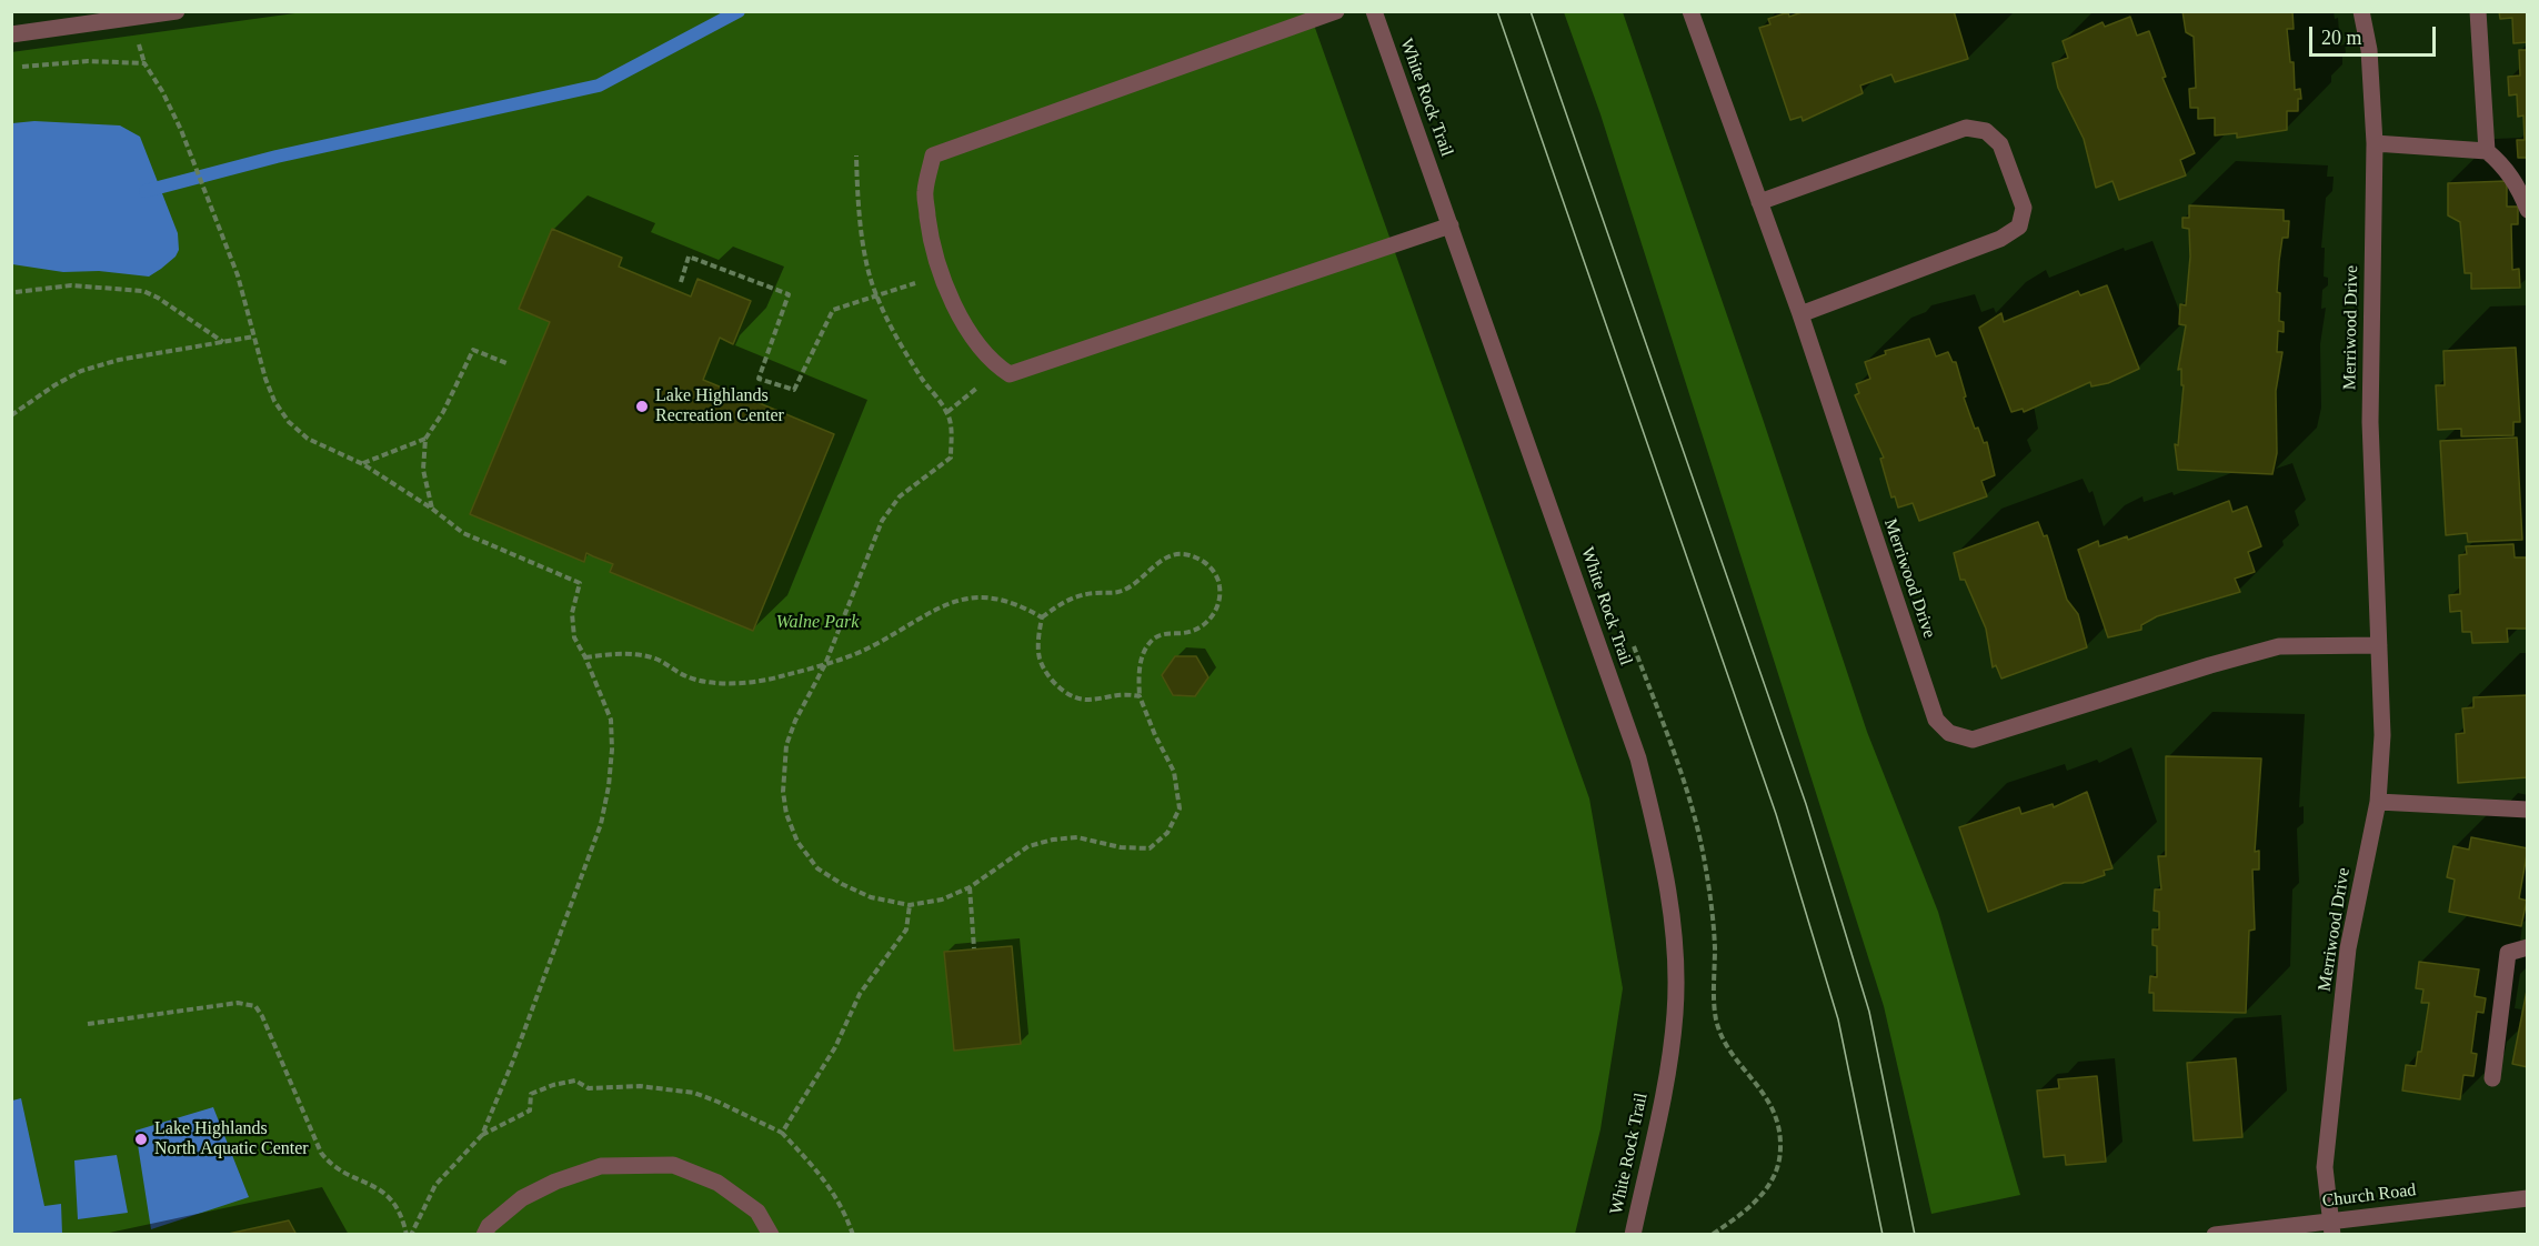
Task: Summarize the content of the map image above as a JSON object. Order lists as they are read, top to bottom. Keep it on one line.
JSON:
{"streets":{"street":["White Rock Trail","Merriwood Drive","Church Road"]},"crossings":[["Merriwood Drive","Church Road"]],"parks":["Walne Park"],"places":["Lake Highlands Recreation Center","Lake Highlands North Aquatic Center"],"scale_bar":"20 m"}
